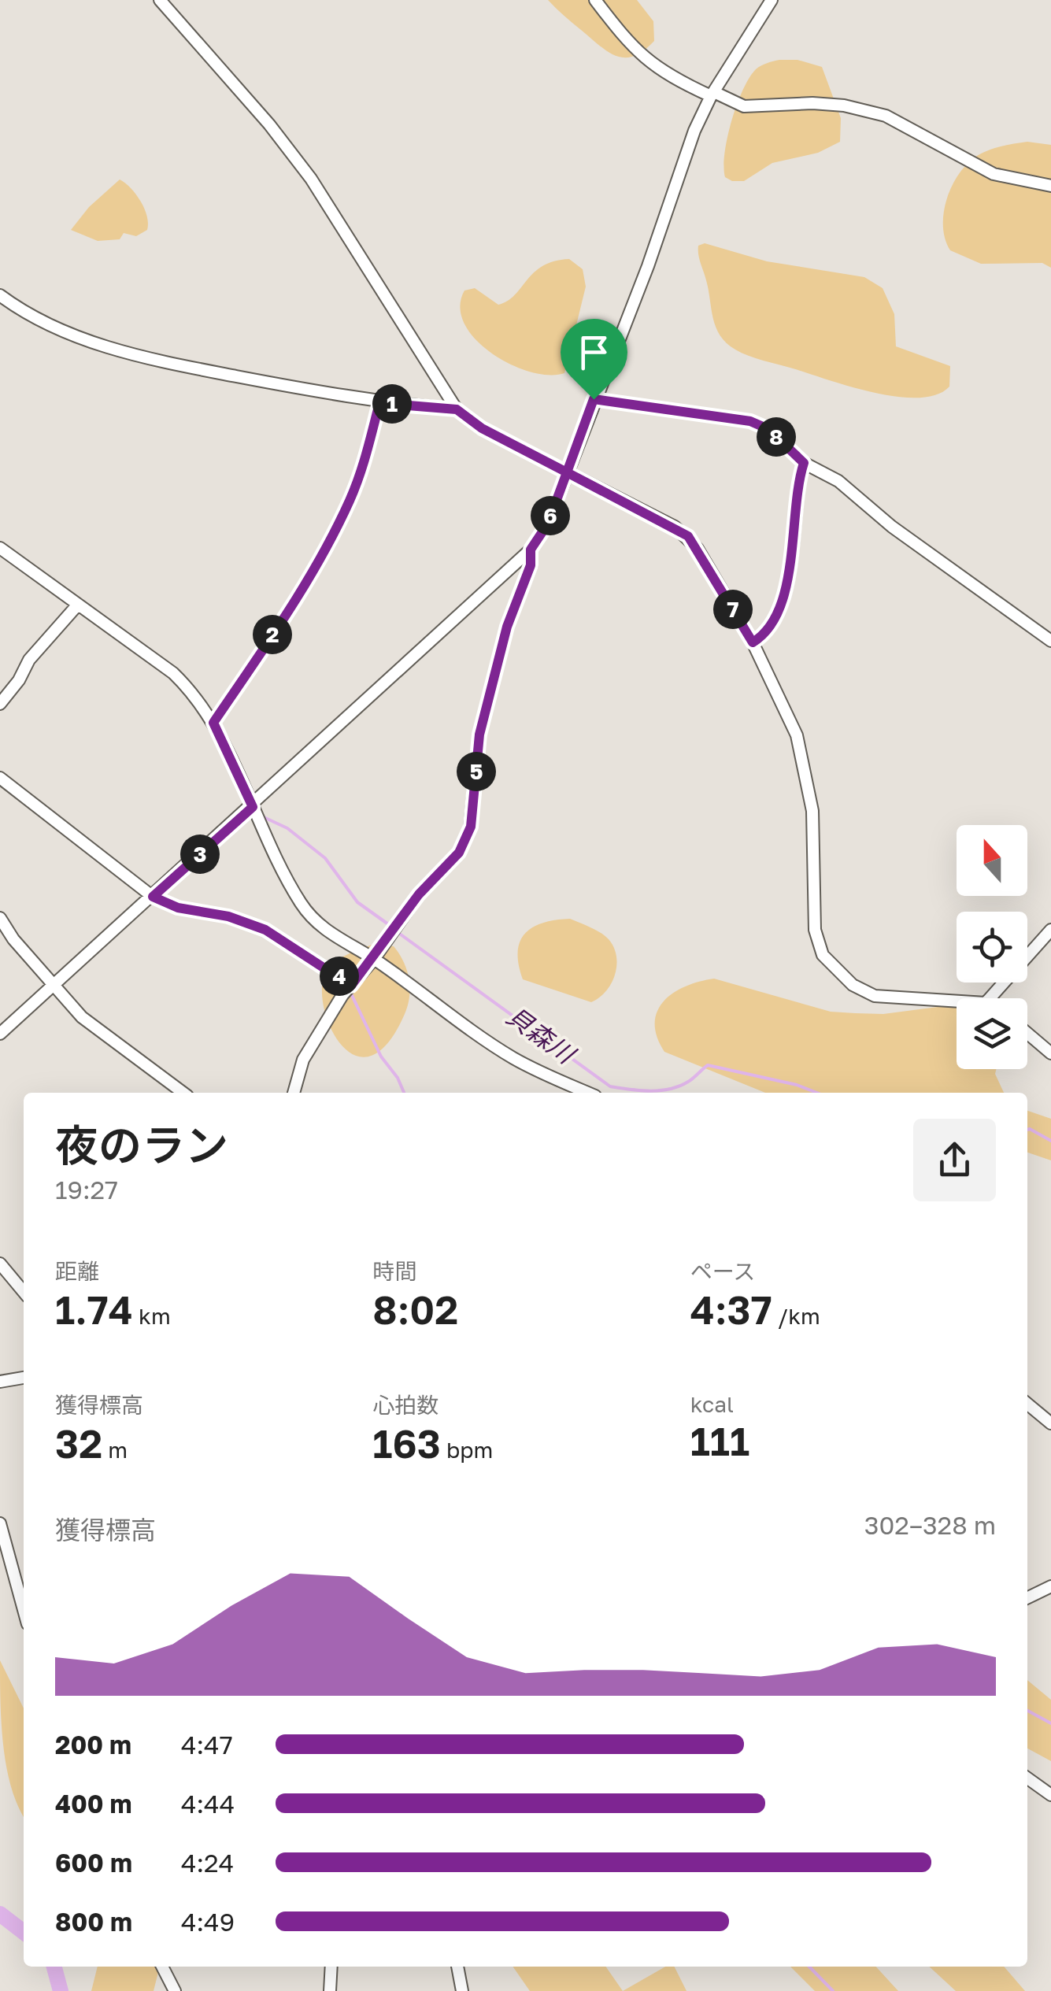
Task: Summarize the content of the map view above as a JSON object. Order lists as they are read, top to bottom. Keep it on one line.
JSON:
{"water":["貝森川"],"north":"top","page":{"pins":["1","8","6","7","2","5","3","4"],"heading":["夜のラン","19:27"],"stats":[["距離","1.74 km"],["時間","8:02"],["ペース","4:37 /km"],["獲得標高","32 m"],["心拍数","163 bpm"],["kcal","111"]],"chart":["獲得標高","302–328 m"],"list":[{"name":"200 m","note":"4:47"},{"name":"400 m","note":"4:44"},{"name":"600 m","note":"4:24"},{"name":"800 m","note":"4:49"}]}}
